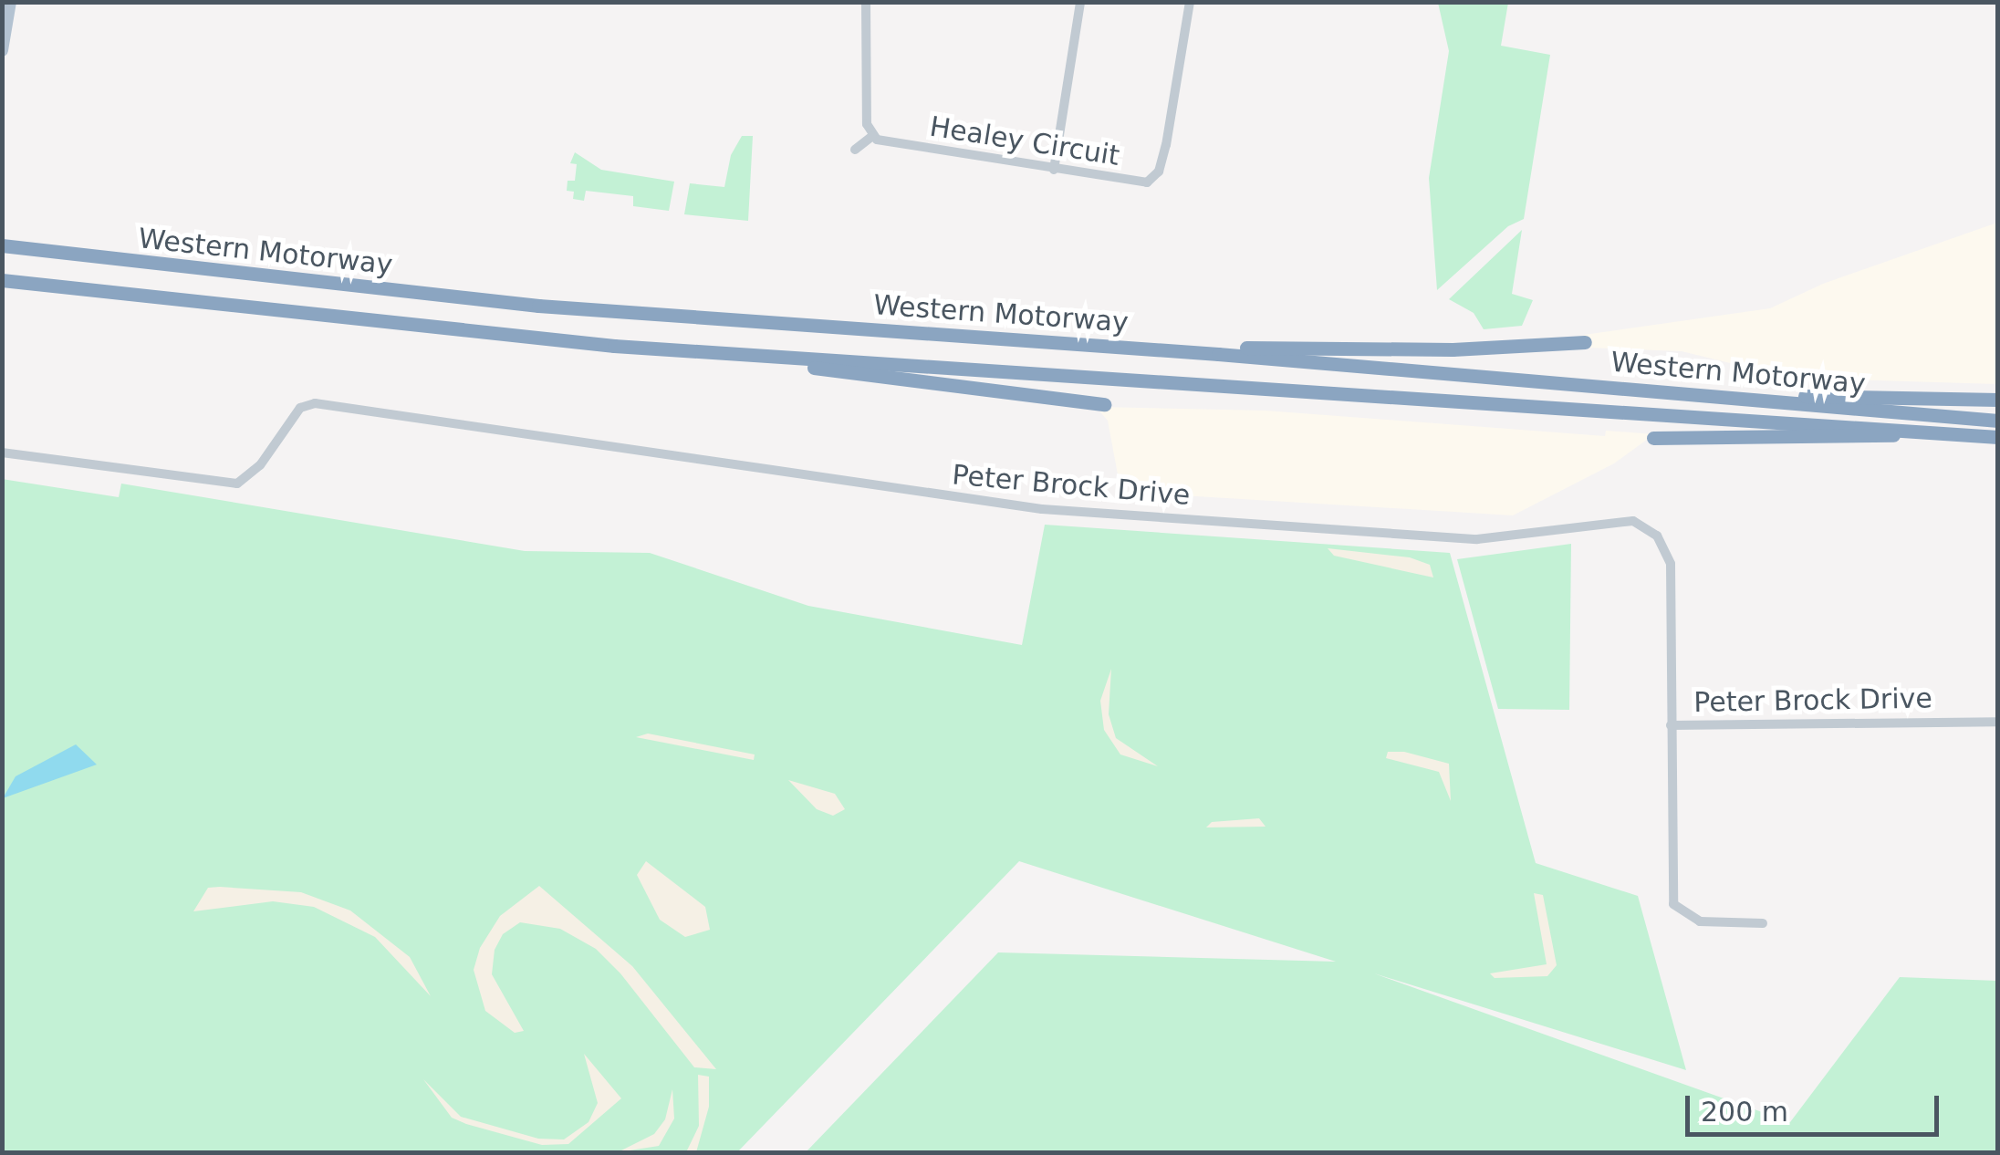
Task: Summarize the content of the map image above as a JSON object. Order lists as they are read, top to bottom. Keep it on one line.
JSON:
{"streets":{"highway":["Western Motorway"],"street":["Healey Circuit","Peter Brock Drive"]},"scale_bar":"200 m"}
